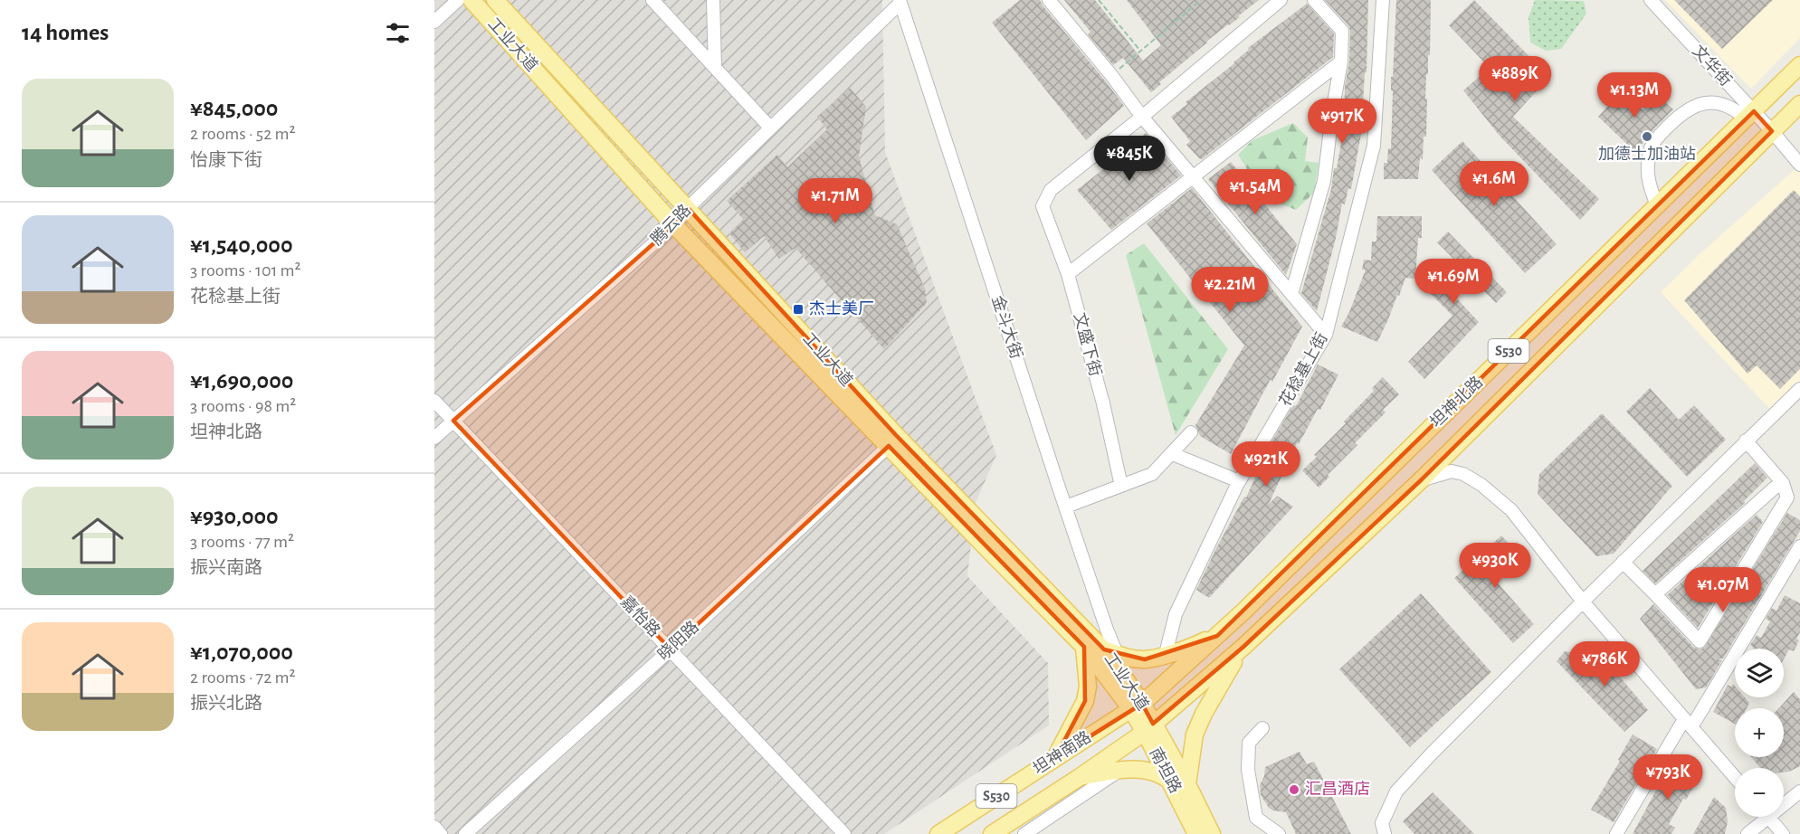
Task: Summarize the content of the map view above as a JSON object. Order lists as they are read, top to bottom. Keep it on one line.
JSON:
{"streets":{"main road":["工业大道","S530","坦神北路","坦神南路","南坦路"],"street":["文华街","腾云路","金斗大街","文盛下街","花稔基上街","嘉怡路","晓阳路"]},"crossings":[["工业大道","腾云路"],["工业大道","金斗大街"],["工业大道","坦神北路"],["工业大道","晓阳路"],["工业大道","坦神南路"],["工业大道","南坦路"],["文华街","坦神北路"],["腾云路","金斗大街"],["腾云路","嘉怡路"],["坦神北路","坦神南路"],["坦神北路","南坦路"],["嘉怡路","晓阳路"],["坦神南路","南坦路"]],"places":{"other":["加德士加油站","汇昌酒店"],"transit":["杰士美厂"]},"page":{"heading":"14 homes","price":["¥889K","¥1.13M","¥917K","¥845K","¥1.6M","¥1.54M","¥1.71M","¥1.69M","¥2.21M","¥921K","¥930K","¥1.07M","¥786K","¥793K"],"list":[{"name":"¥845,000","note":"2 rooms · 52 m² · 怡康下街"},{"name":"¥1,540,000","note":"3 rooms · 101 m² · 花稔基上街"},{"name":"¥1,690,000","note":"3 rooms · 98 m² · 坦神北路"},{"name":"¥930,000","note":"3 rooms · 77 m² · 振兴南路"},{"name":"¥1,070,000","note":"2 rooms · 72 m² · 振兴北路"}],"map_buttons":["+","−"]}}
